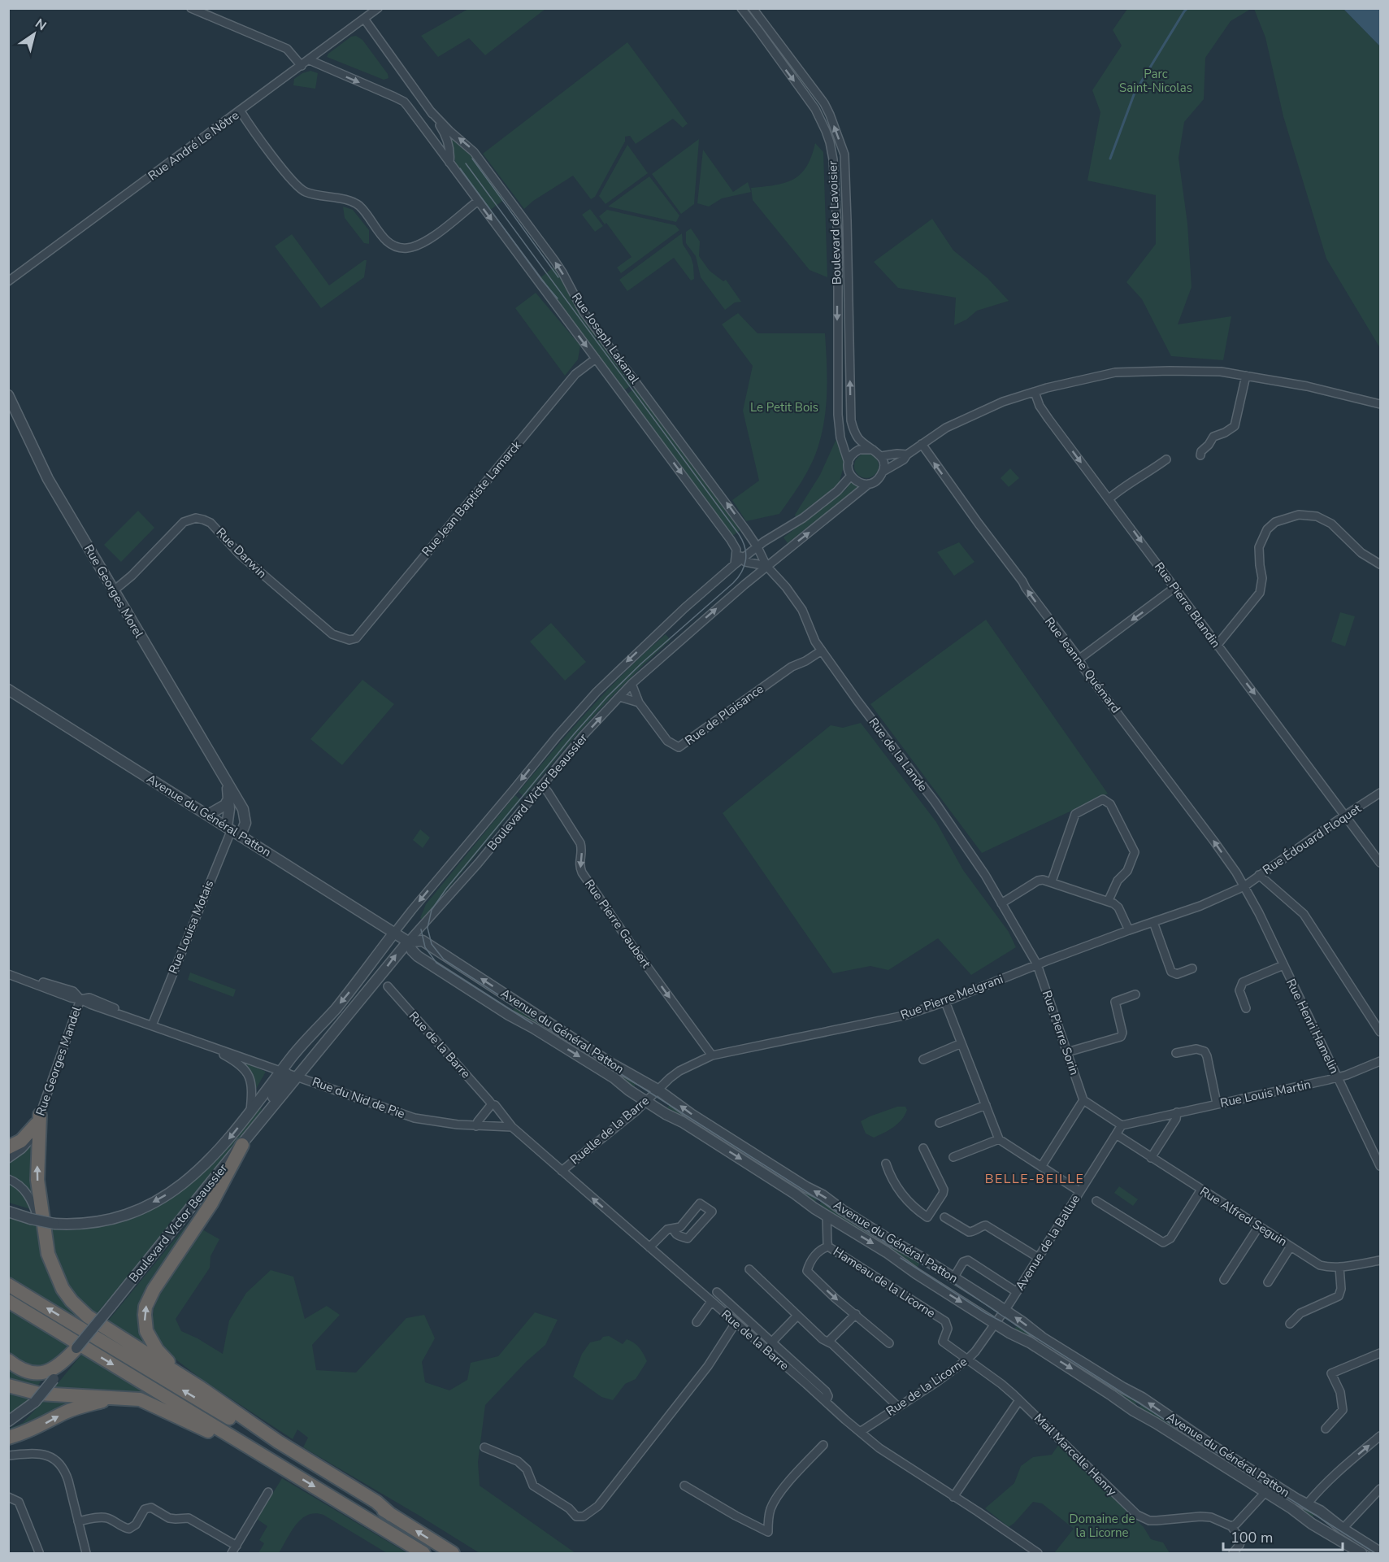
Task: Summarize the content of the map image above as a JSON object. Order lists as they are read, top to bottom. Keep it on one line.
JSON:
{"streets":{"street":["Rue André Le Nôtre","Boulevard de Lavoisier","Rue Joseph Lakanal","Rue Jean Baptiste Lamarck","Rue Darwin","Rue Georges Morel","Rue Pierre Blandin","Rue Jeanne Quémard","Rue de Plaisance","Rue de la Lande","Boulevard Victor Beaussier","Avenue du Général Patton","Rue Édouard Floquet","Rue Pierre Gaubert","Rue Louisa Motais","Rue Pierre Melgrani","Rue Henri Hamelin","Rue Pierre Sorin","Rue de la Barre","Rue Georges Mandel","Rue Louis Martin","Rue du Nid de Pie","Ruelle de la Barre","Rue Alfred Seguin","Avenue de la Ballue","Hameau de la Licorne","Rue de la Licorne","Mail Marcelle Henry"]},"crossings":[["Rue André Le Nôtre","Rue Joseph Lakanal"],["Boulevard de Lavoisier","Boulevard Victor Beaussier"],["Rue Joseph Lakanal","Rue Jean Baptiste Lamarck"],["Rue Joseph Lakanal","Rue de la Lande"],["Rue Joseph Lakanal","Boulevard Victor Beaussier"],["Rue Jean Baptiste Lamarck","Rue Darwin"],["Rue Darwin","Rue Georges Morel"],["Rue Georges Morel","Avenue du Général Patton"],["Rue Georges Morel","Rue Louisa Motais"],["Rue Pierre Blandin","Rue Édouard Floquet"],["Rue Jeanne Quémard","Rue Édouard Floquet"],["Rue Jeanne Quémard","Rue Pierre Melgrani"],["Rue Jeanne Quémard","Rue Henri Hamelin"],["Rue de Plaisance","Rue de la Lande"],["Rue de Plaisance","Boulevard Victor Beaussier"],["Rue de la Lande","Boulevard Victor Beaussier"],["Rue de la Lande","Rue Pierre Melgrani"],["Rue de la Lande","Rue Pierre Sorin"],["Boulevard Victor Beaussier","Avenue du Général Patton"],["Boulevard Victor Beaussier","Rue Pierre Gaubert"],["Boulevard Victor Beaussier","Rue du Nid de Pie"],["Avenue du Général Patton","Rue Louisa Motais"],["Avenue du Général Patton","Rue Pierre Melgrani"],["Avenue du Général Patton","Ruelle de la Barre"],["Avenue du Général Patton","Avenue de la Ballue"],["Avenue du Général Patton","Hameau de la Licorne"],["Avenue du Général Patton","Rue de la Licorne"],["Rue Édouard Floquet","Rue Pierre Melgrani"],["Rue Édouard Floquet","Rue Henri Hamelin"],["Rue Pierre Gaubert","Rue Pierre Melgrani"],["Rue Louisa Motais","Rue du Nid de Pie"],["Rue Pierre Melgrani","Rue Henri Hamelin"],["Rue Pierre Melgrani","Rue Pierre Sorin"],["Rue Pierre Melgrani","Ruelle de la Barre"],["Rue Henri Hamelin","Rue Louis Martin"],["Rue de la Barre","Rue du Nid de Pie"],["Rue de la Barre","Ruelle de la Barre"],["Rue de la Barre","Rue de la Licorne"],["Rue Georges Mandel","Rue du Nid de Pie"],["Rue Louis Martin","Avenue de la Ballue"],["Rue Alfred Seguin","Avenue de la Ballue"],["Avenue de la Ballue","Rue de la Licorne"],["Hameau de la Licorne","Rue de la Licorne"],["Hameau de la Licorne","Mail Marcelle Henry"],["Rue de la Licorne","Mail Marcelle Henry"]],"one_way":["Rue Pierre Blandin","Rue Jeanne Quémard","Rue Pierre Gaubert"],"districts":["BELLE-BEILLE"],"parks":["Parc Saint-Nicolas","Le Petit Bois","Domaine de la Licorne"],"scale_bar":"100 m","north":"top right"}
